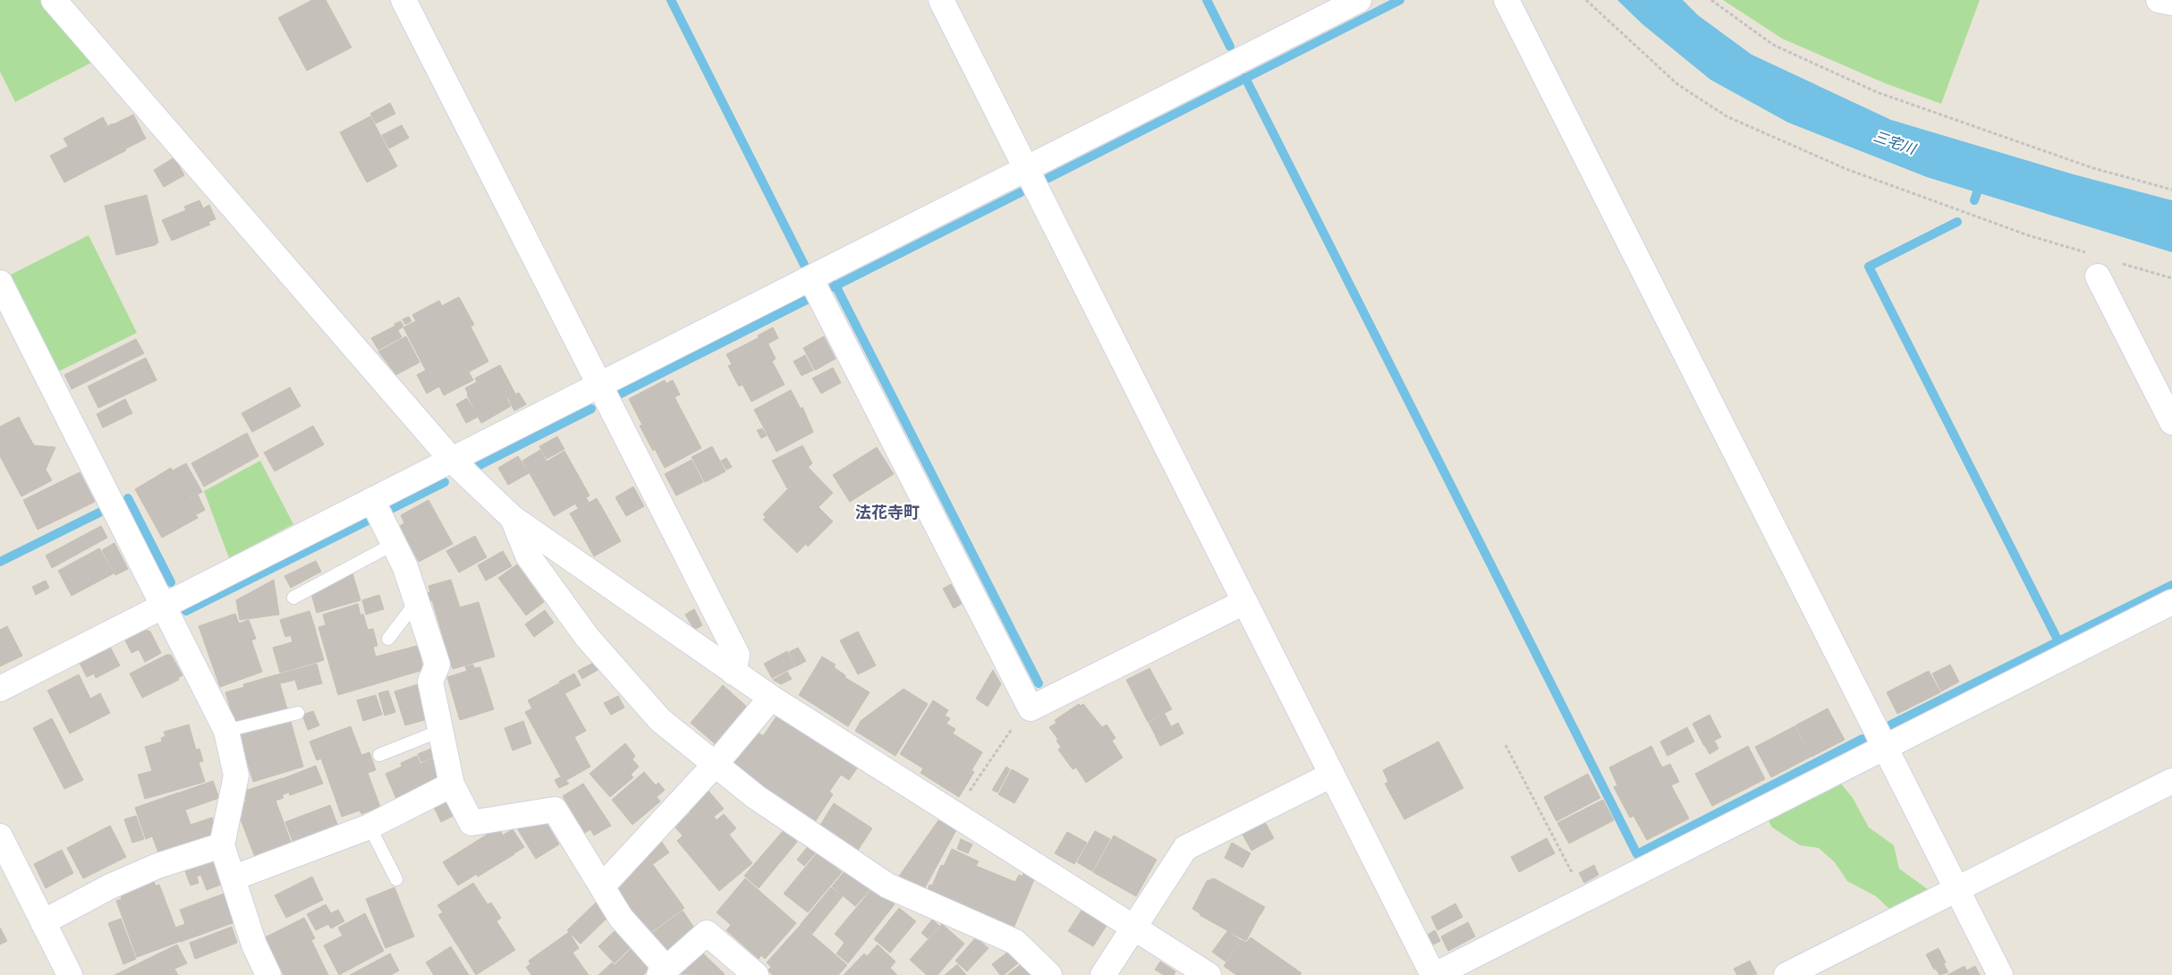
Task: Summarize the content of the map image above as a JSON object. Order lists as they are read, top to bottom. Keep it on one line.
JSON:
{"districts":["法花寺町"],"water":["三宅川"]}
